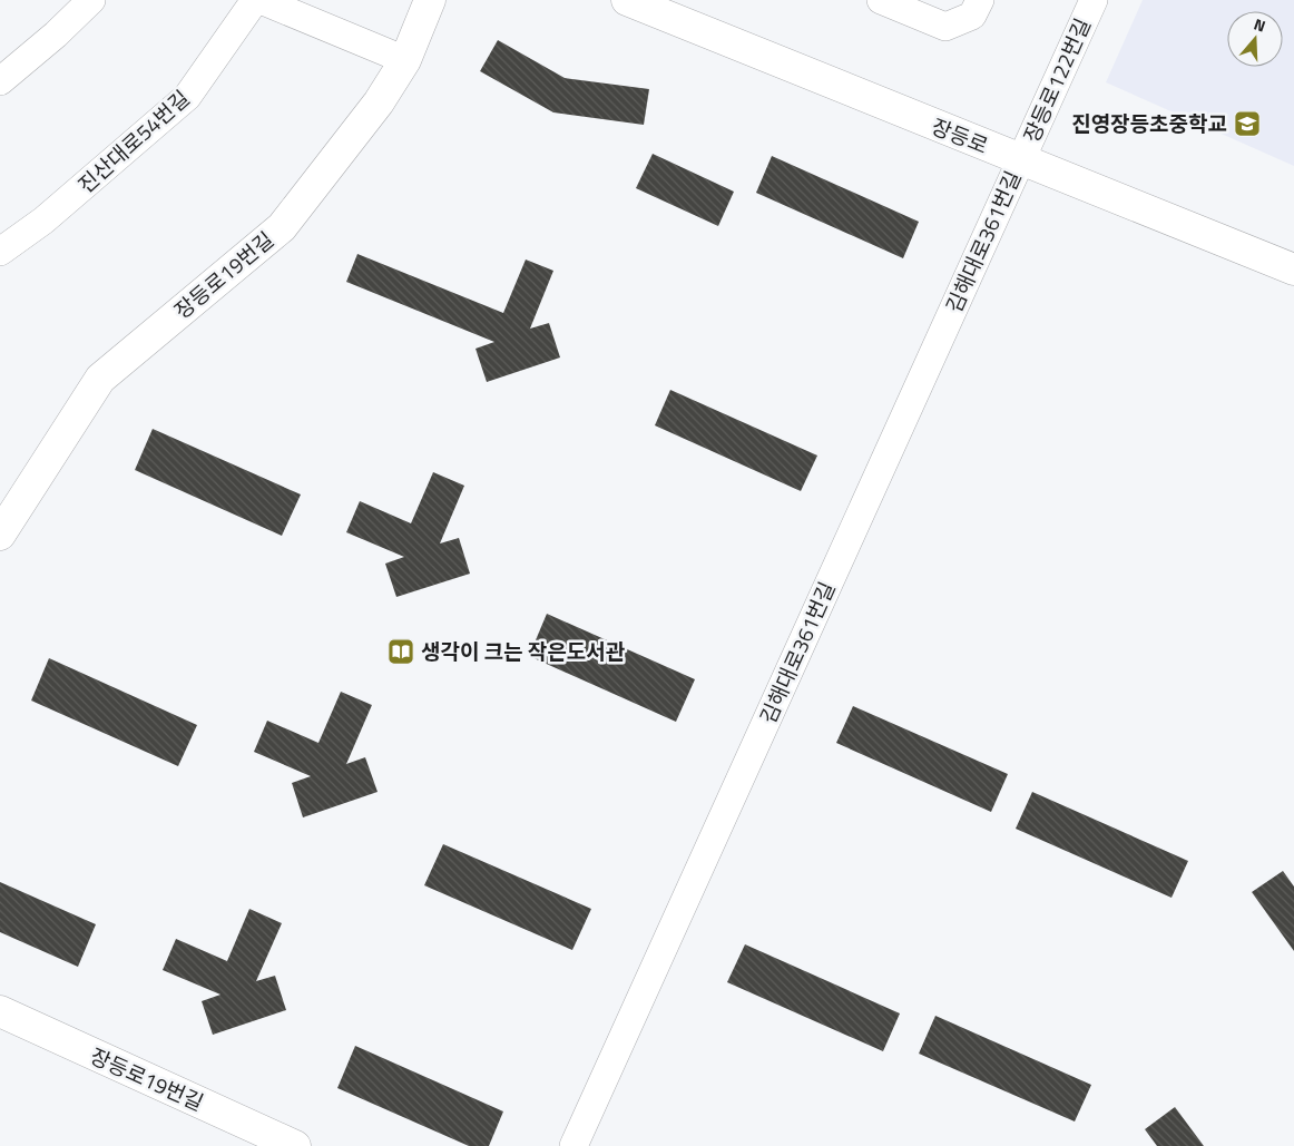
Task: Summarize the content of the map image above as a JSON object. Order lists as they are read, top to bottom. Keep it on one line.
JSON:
{"streets":{"street":["장등로122번길","장등로","진산대로54번길","김해대로361번길","장등로19번길"]},"crossings":[["장등로122번길","장등로"],["장등로122번길","김해대로361번길"],["장등로","김해대로361번길"]],"places":{"school or university":["진영장등초중학교"],"library":["생각이 크는 작은도서관"]},"north":"top"}
